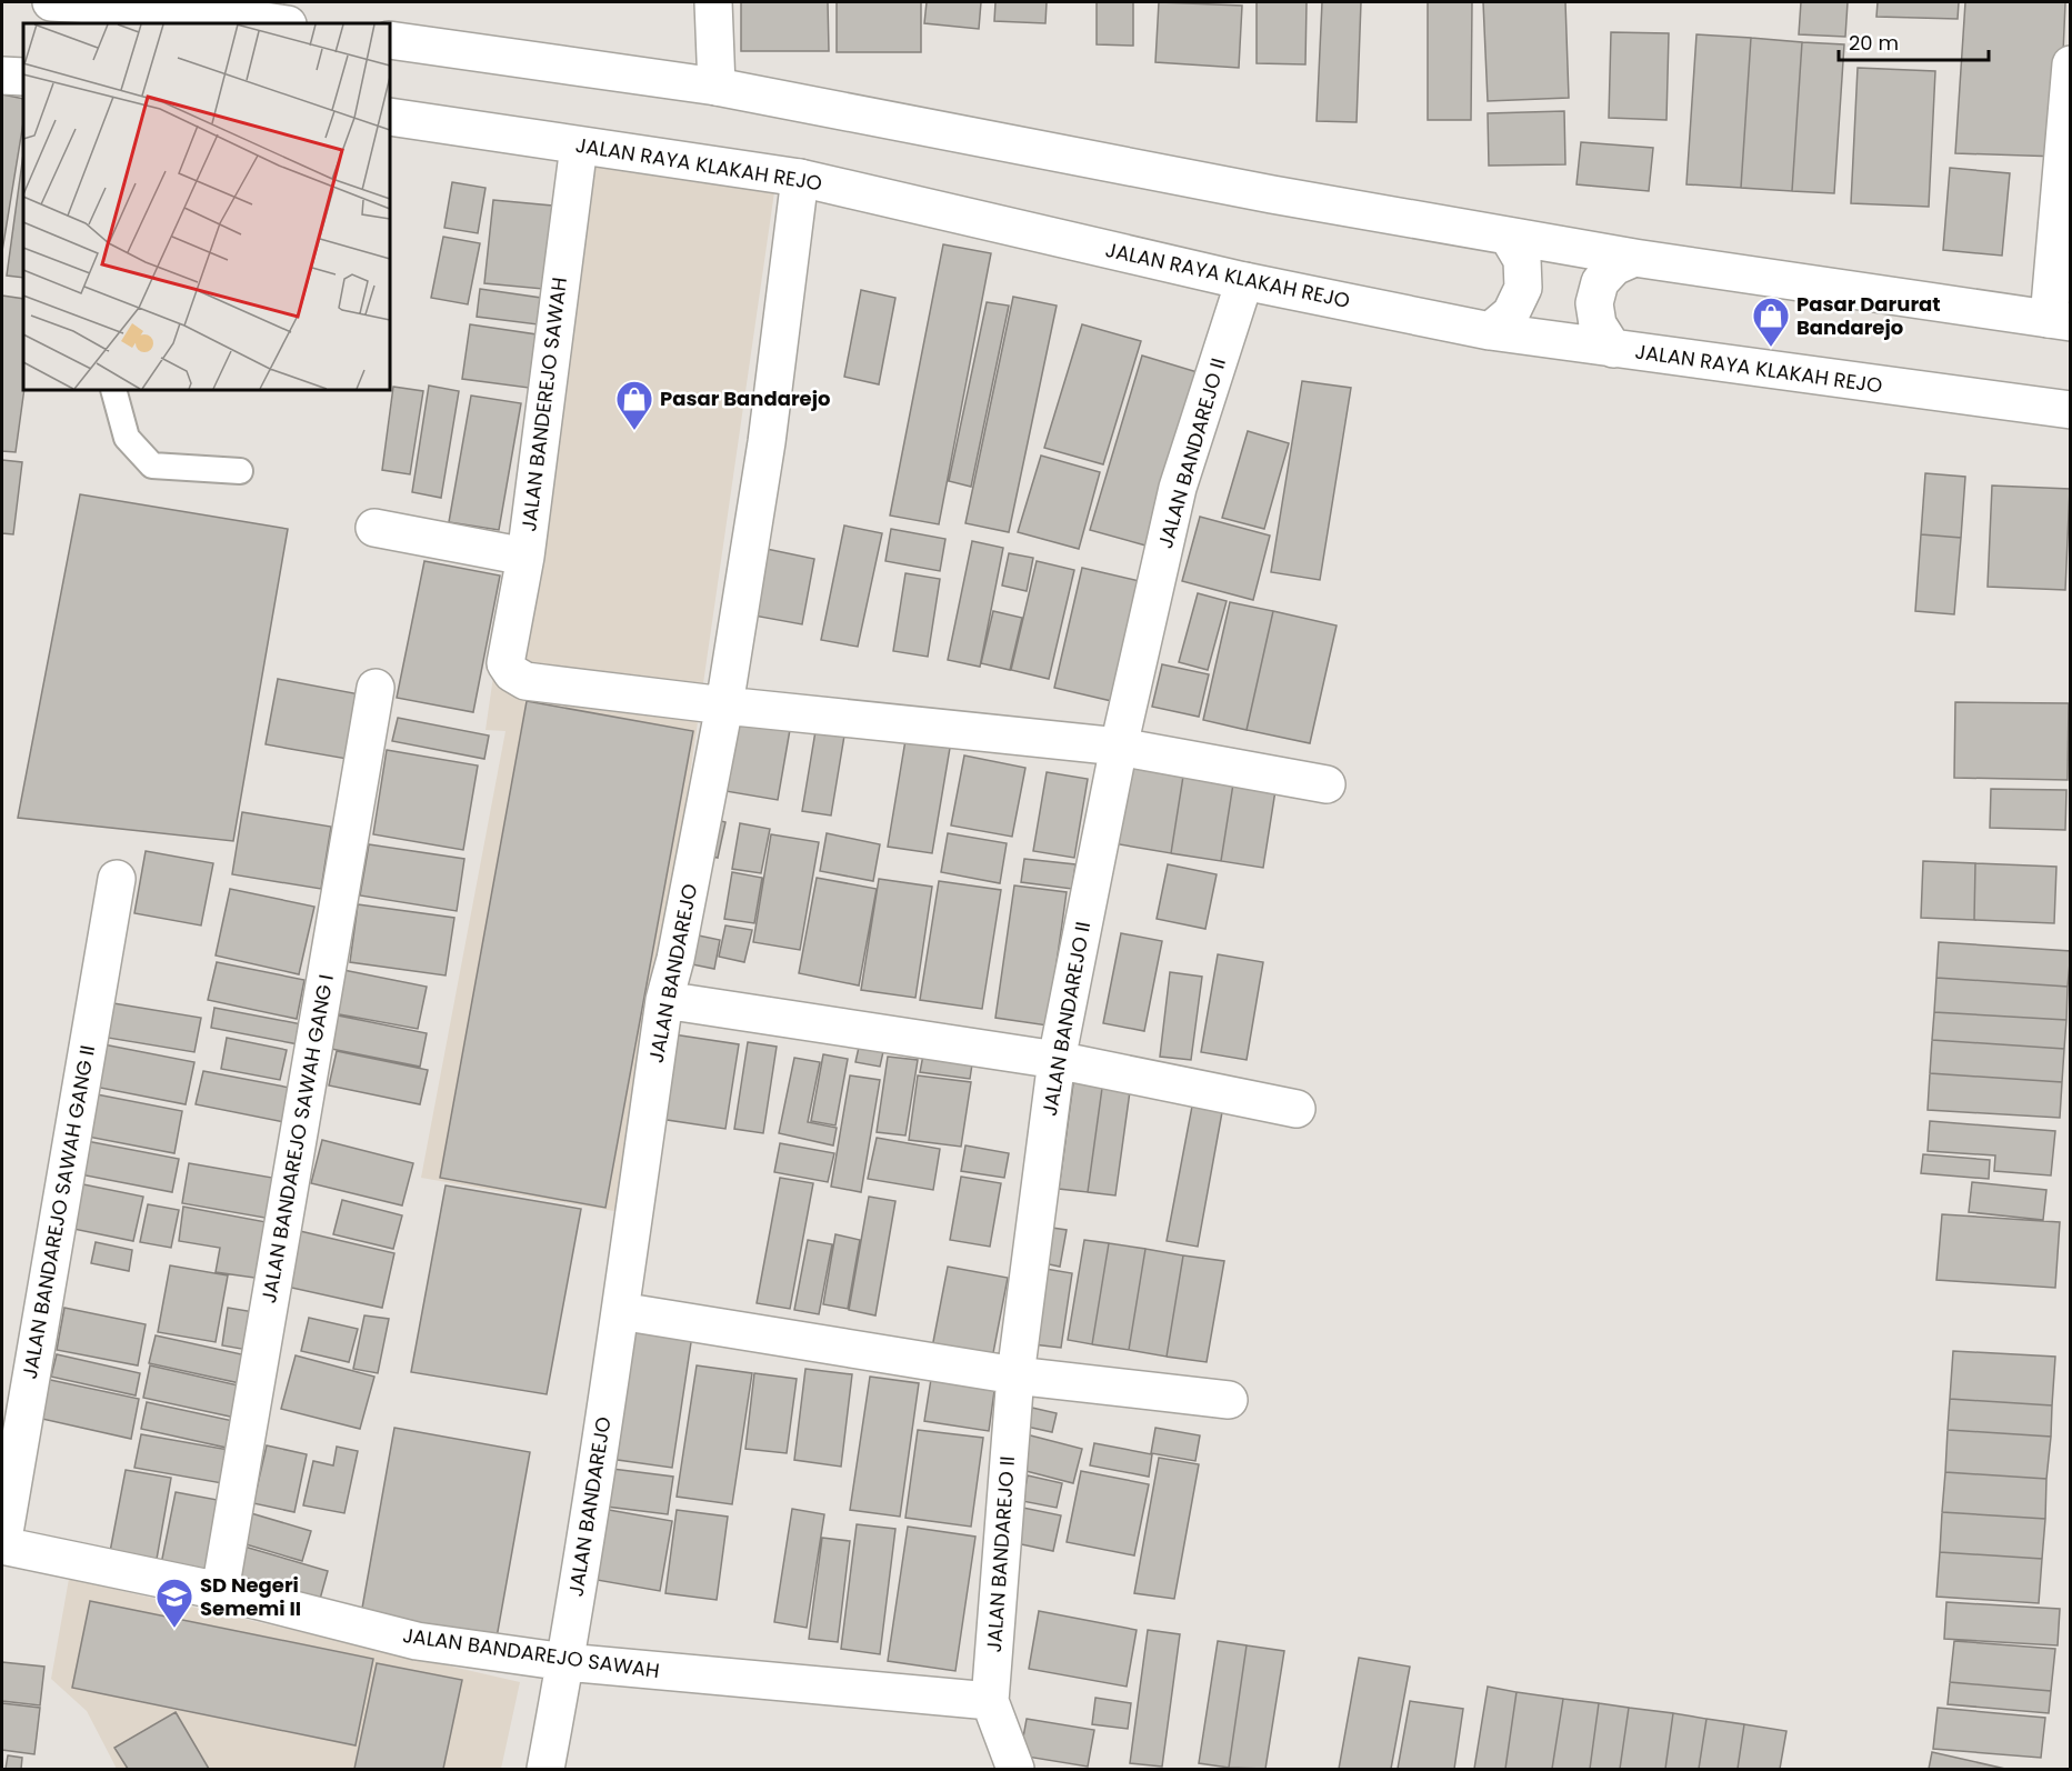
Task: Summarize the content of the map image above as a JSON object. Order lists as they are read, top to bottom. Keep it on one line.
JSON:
{"streets":{"street":["JALAN RAYA KLAKAH REJO","JALAN BANDEREJO SAWAH","JALAN BANDAREJO II","JALAN BANDAREJO","JALAN BANDAREJO SAWAH GANG I","JALAN BANDAREJO SAWAH GANG II","JALAN BANDAREJO SAWAH"]},"crossings":[["JALAN RAYA KLAKAH REJO","JALAN BANDEREJO SAWAH"],["JALAN RAYA KLAKAH REJO","JALAN BANDAREJO II"],["JALAN RAYA KLAKAH REJO","JALAN BANDAREJO"],["JALAN BANDEREJO SAWAH","JALAN BANDAREJO"],["JALAN BANDAREJO II","JALAN BANDAREJO SAWAH"],["JALAN BANDAREJO","JALAN BANDAREJO SAWAH"],["JALAN BANDAREJO SAWAH GANG I","JALAN BANDAREJO SAWAH"],["JALAN BANDAREJO SAWAH GANG II","JALAN BANDAREJO SAWAH"]],"places":{"shop":["Pasar Darurat Bandarejo","Pasar Bandarejo"],"school or university":["SD Negeri Sememi II"]},"scale_bar":"20 m"}
